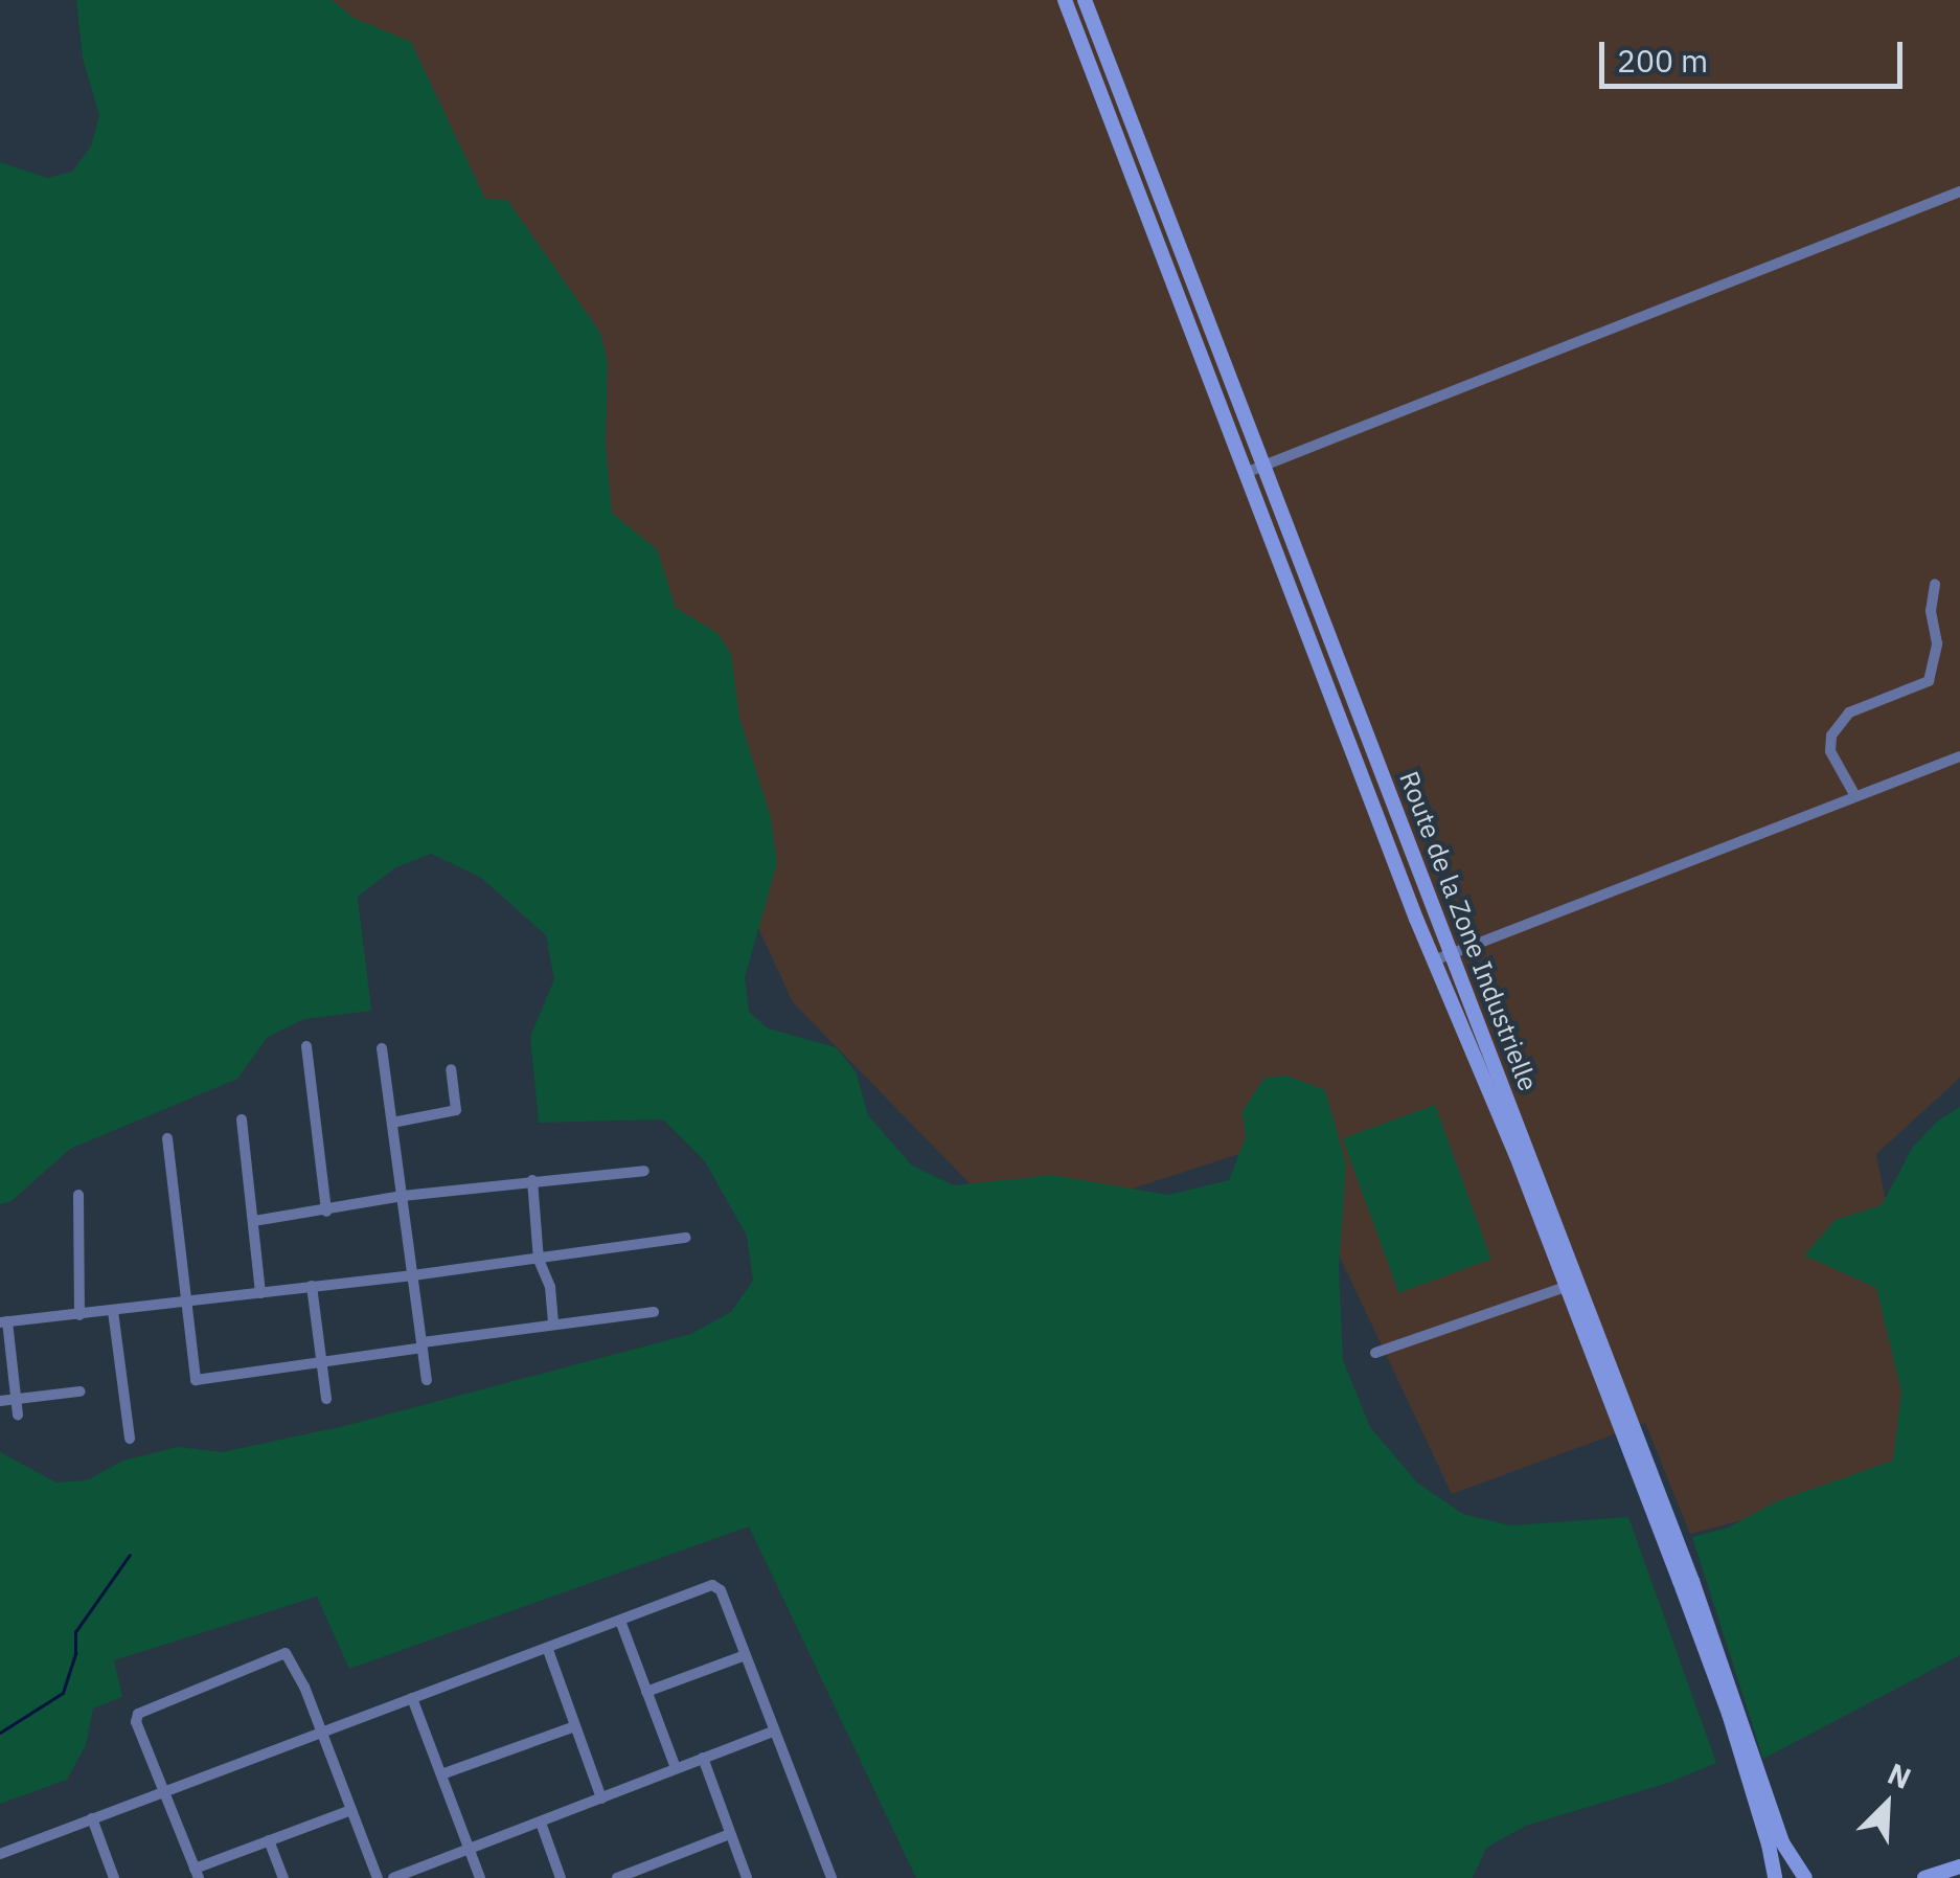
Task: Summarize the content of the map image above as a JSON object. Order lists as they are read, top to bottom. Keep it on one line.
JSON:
{"streets":{"main road":["Route de la Zone Industrielle"]},"scale_bar":"200 m","north":"top right"}
